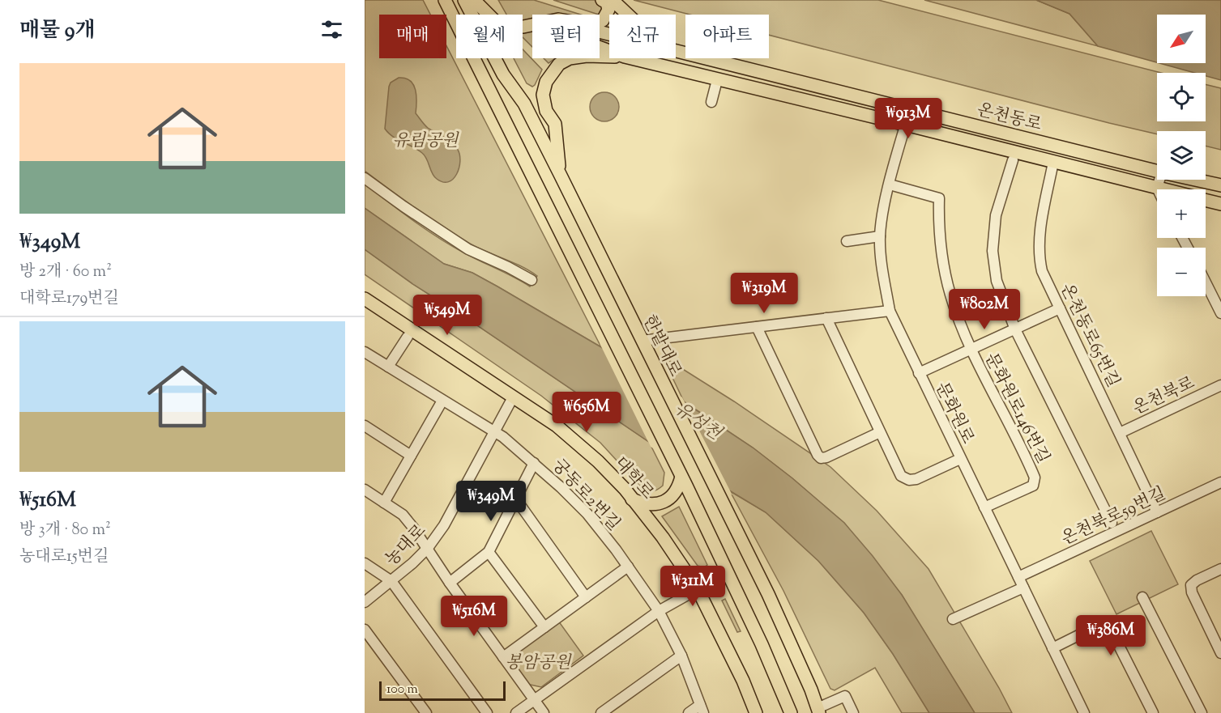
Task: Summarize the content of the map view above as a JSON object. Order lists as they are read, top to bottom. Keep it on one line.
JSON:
{"streets":{"main road":["온천동로","한밭대로","대학로"],"street":["온천동로65번길","온천북로","문화원로146번길","문화원로","궁동로2번길","온천북로59번길","농대로"]},"crossings":[["온천동로","온천동로65번길"],["온천동로","문화원로"],["온천동로65번길","온천북로"],["온천동로65번길","문화원로146번길"],["온천동로65번길","온천북로59번길"],["문화원로146번길","문화원로"],["문화원로","온천북로59번길"],["대학로","농대로"],["궁동로2번길","농대로"]],"water":["유성천"],"parks":["유림공원","봉암공원"],"scale_bar":"100 m","north":"bottom left","page":{"heading":"매물 9개","map_buttons":["+","−"],"chip":["매매","월세","필터","신규","아파트"],"list":[{"name":"₩349M","note":"방 2개 · 60 m² · 대학로179번길"},{"name":"₩516M","note":"방 3개 · 80 m² · 농대로15번길"}],"price":["₩913M","₩319M","₩802M","₩549M","₩656M","₩349M","₩311M","₩516M","₩386M"],"scale":"100 m"}}
